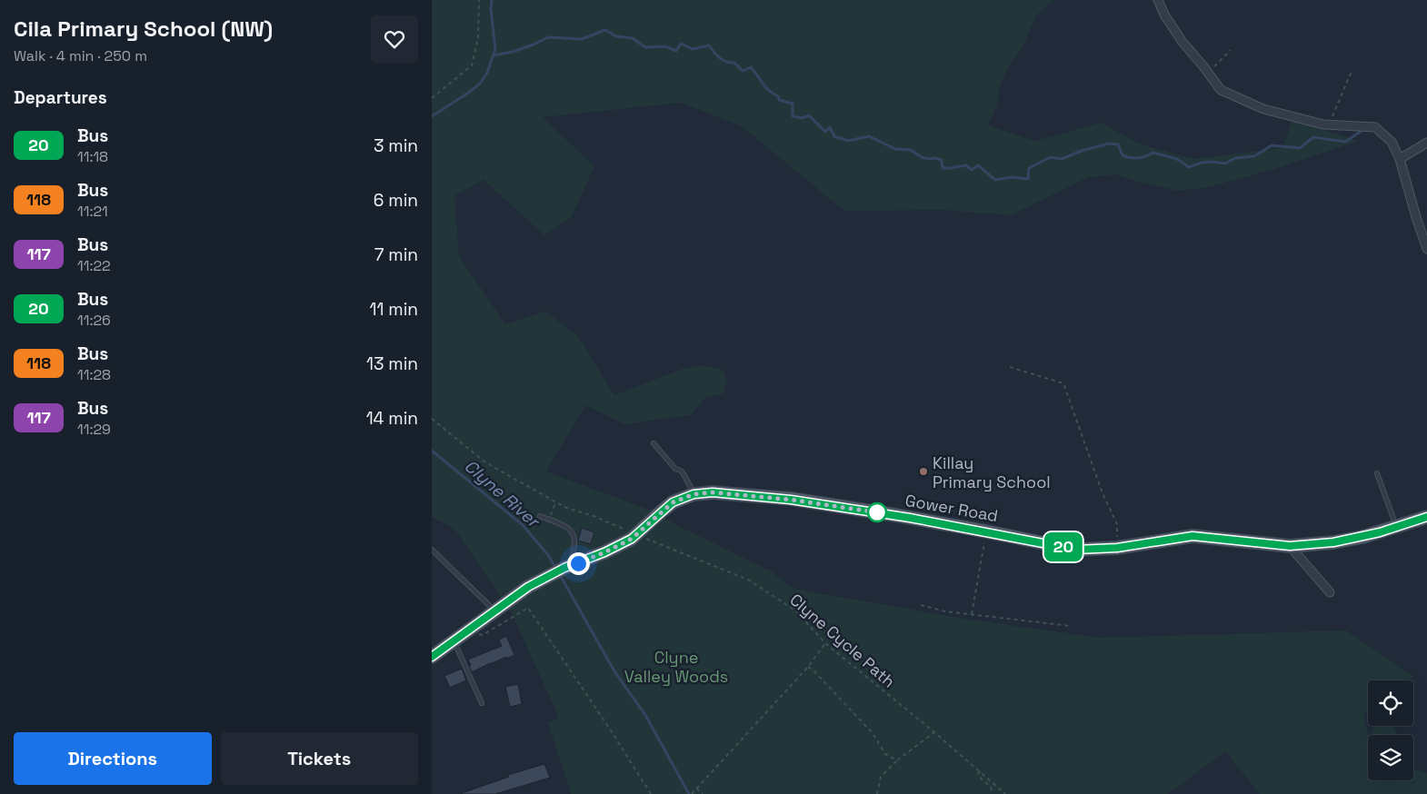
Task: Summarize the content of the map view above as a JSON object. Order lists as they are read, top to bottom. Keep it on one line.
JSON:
{"streets":{"main road":["Gower Road"],"path":["Clyne Cycle Path"]},"water":["Clyne River"],"parks":["Clyne Valley Woods"],"places":["Killay Primary School"],"lines":["bus line 20"],"page":{"heading":[["Cila Primary School (NW)","Walk · 4 min · 250 m"],"Departures"],"on_map":"20","list":[{"mark":"20","name":"Bus","note":"11:18","value":"3 min"},{"mark":"118","name":"Bus","note":"11:21","value":"6 min"},{"mark":"117","name":"Bus","note":"11:22","value":"7 min"},{"mark":"20","name":"Bus","note":"11:26","value":"11 min"},{"mark":"118","name":"Bus","note":"11:28","value":"13 min"},{"mark":"117","name":"Bus","note":"11:29","value":"14 min"}],"buttons":["Directions","Tickets"]}}
